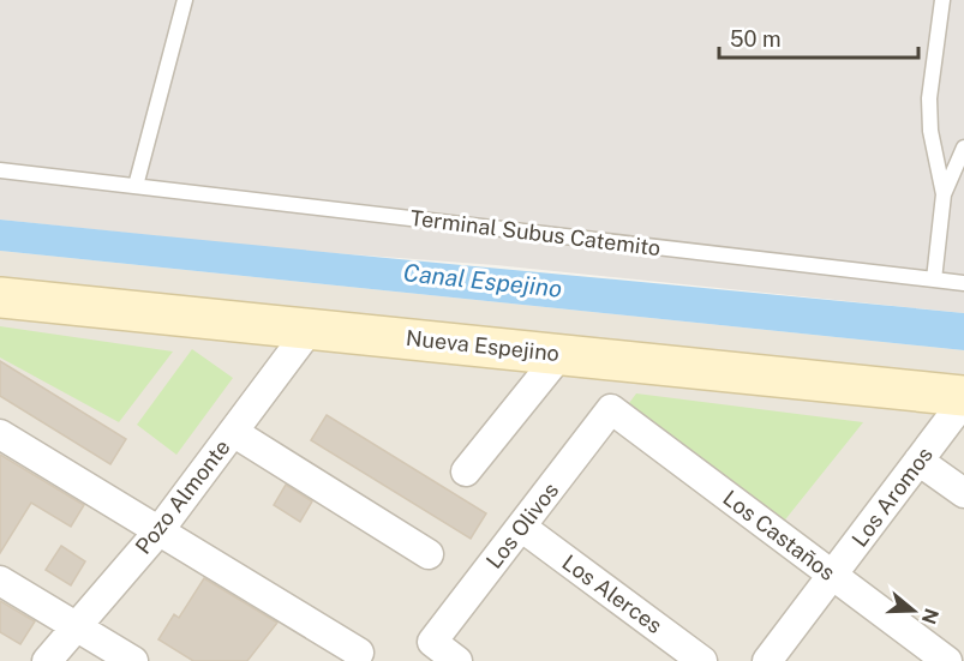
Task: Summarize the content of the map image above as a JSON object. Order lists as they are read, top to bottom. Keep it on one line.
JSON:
{"streets":{"street":["Nueva Espejino","Pozo Almonte","Los Aromos","Los Olivos","Los Castaños","Los Alerces"],"lane":["Terminal Subus Catemito"]},"crossings":[["Nueva Espejino","Pozo Almonte"],["Nueva Espejino","Los Aromos"],["Los Aromos","Los Castaños"],["Los Olivos","Los Castaños"],["Los Olivos","Los Alerces"]],"water":["Canal Espejino"],"scale_bar":"50 m","north":"right"}
